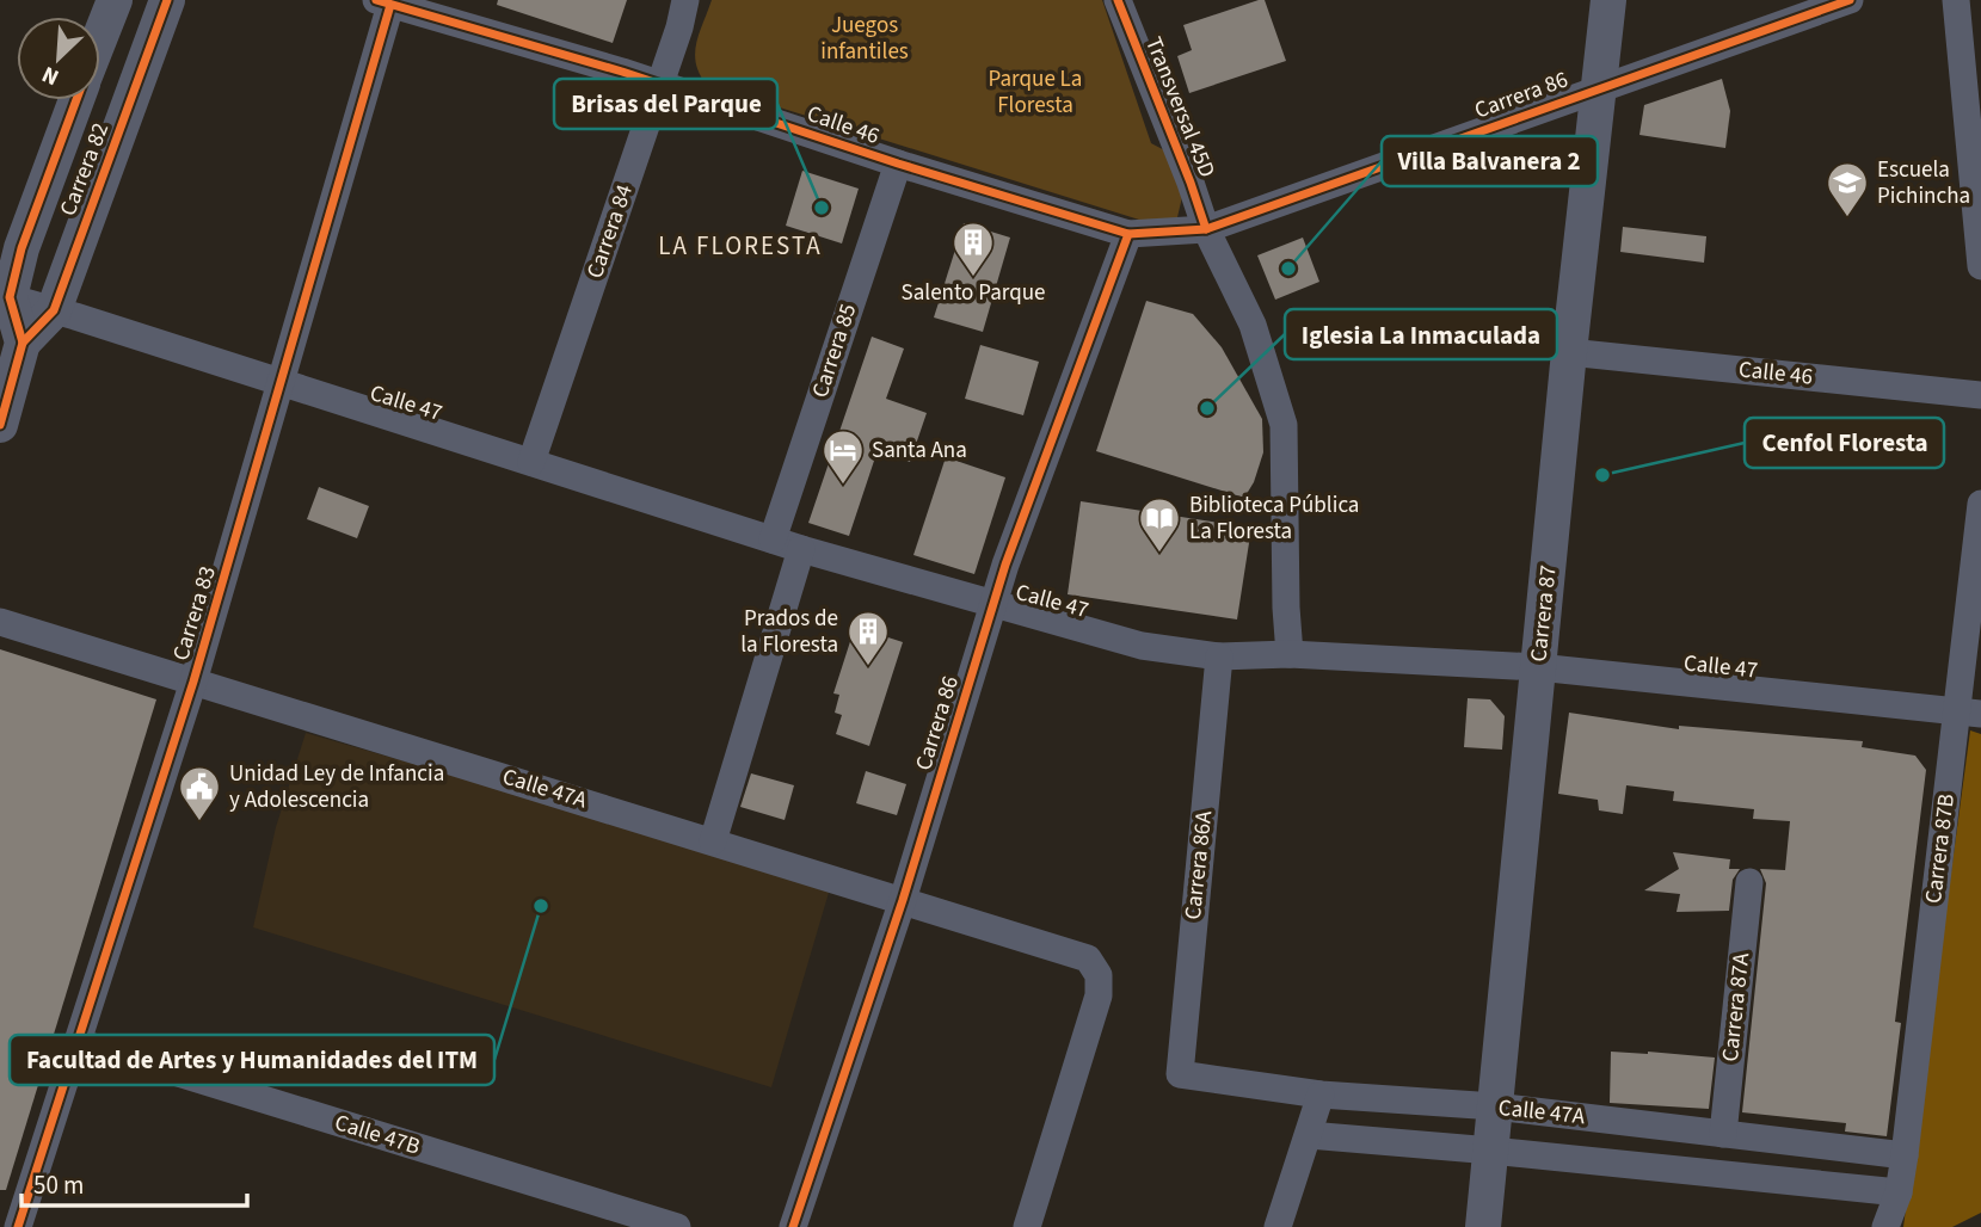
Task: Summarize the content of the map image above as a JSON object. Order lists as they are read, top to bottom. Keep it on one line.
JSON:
{"streets":{"street":["Carrera 86","Transversal 45D","Calle 46","Carrera 82","Carrera 84","Carrera 85","Calle 47","Carrera 83","Carrera 87","Calle 47A","Carrera 87B","Carrera 86A","Carrera 87A","Calle 47B"]},"crossings":[["Carrera 86","Transversal 45D"],["Carrera 86","Calle 46"],["Carrera 86","Calle 47"],["Carrera 86","Carrera 87"],["Carrera 86","Calle 47A"],["Transversal 45D","Calle 46"],["Transversal 45D","Calle 47"],["Calle 46","Carrera 84"],["Calle 46","Carrera 85"],["Calle 46","Carrera 83"],["Calle 46","Carrera 87"],["Carrera 82","Calle 47"],["Carrera 84","Calle 47"],["Carrera 85","Calle 47"],["Calle 47","Carrera 83"],["Calle 47","Carrera 87"],["Calle 47","Carrera 87B"],["Calle 47","Carrera 86A"],["Carrera 83","Calle 47A"],["Carrera 83","Calle 47B"],["Carrera 87","Calle 47A"],["Calle 47A","Carrera 87B"],["Calle 47A","Carrera 86A"],["Calle 47A","Carrera 87A"]],"districts":["LA FLORESTA"],"parks":["Juegos infantiles","Parque La Floresta"],"places":{"other":["Brisas del Parque","Villa Balvanera 2","Iglesia La Inmaculada","Cenfol Floresta","Facultad de Artes y Humanidades del ITM"],"school or university":["Escuela Pichincha"],"building":["Salento Parque","Prados de la Floresta"],"hotel":["Santa Ana"],"library":["Biblioteca Pública La Floresta"],"public building":["Unidad Ley de Infancia y Adolescencia"]},"scale_bar":"50 m","north":"bottom left"}
